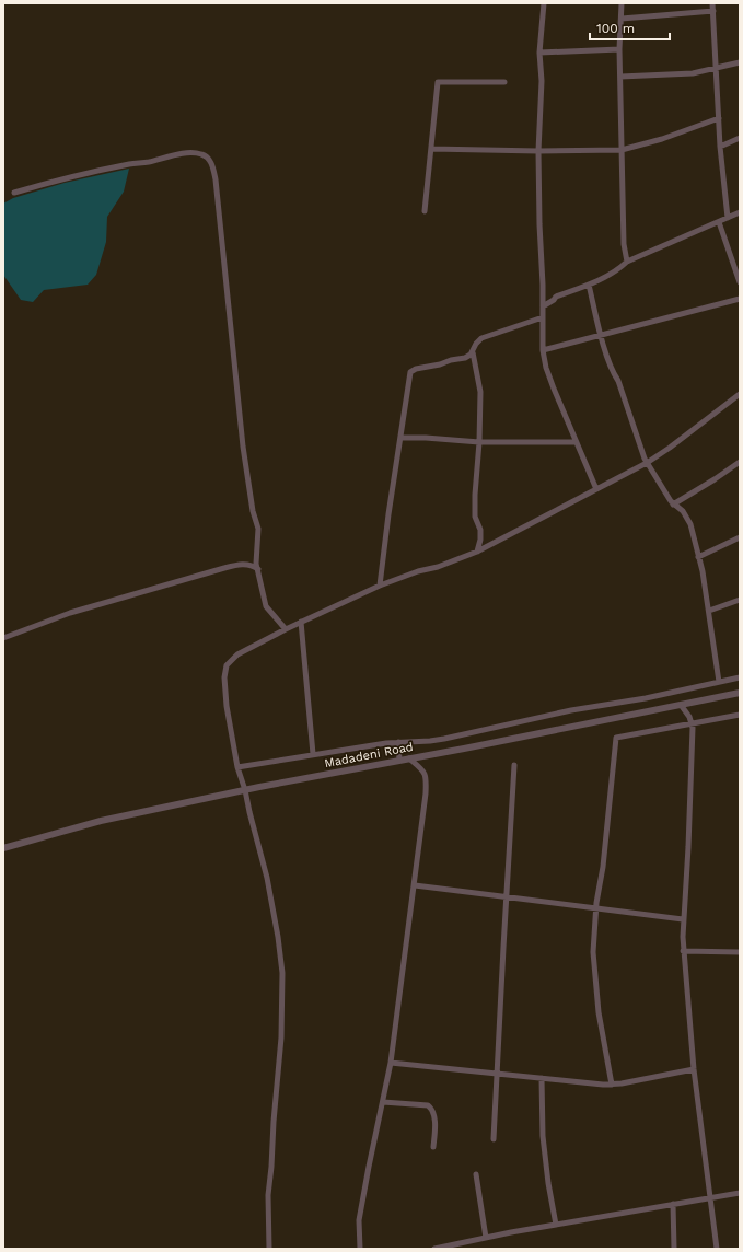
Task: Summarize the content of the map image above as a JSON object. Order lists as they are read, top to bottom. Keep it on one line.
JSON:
{"streets":{"street":["Madadeni Road"]},"scale_bar":"100 m"}
